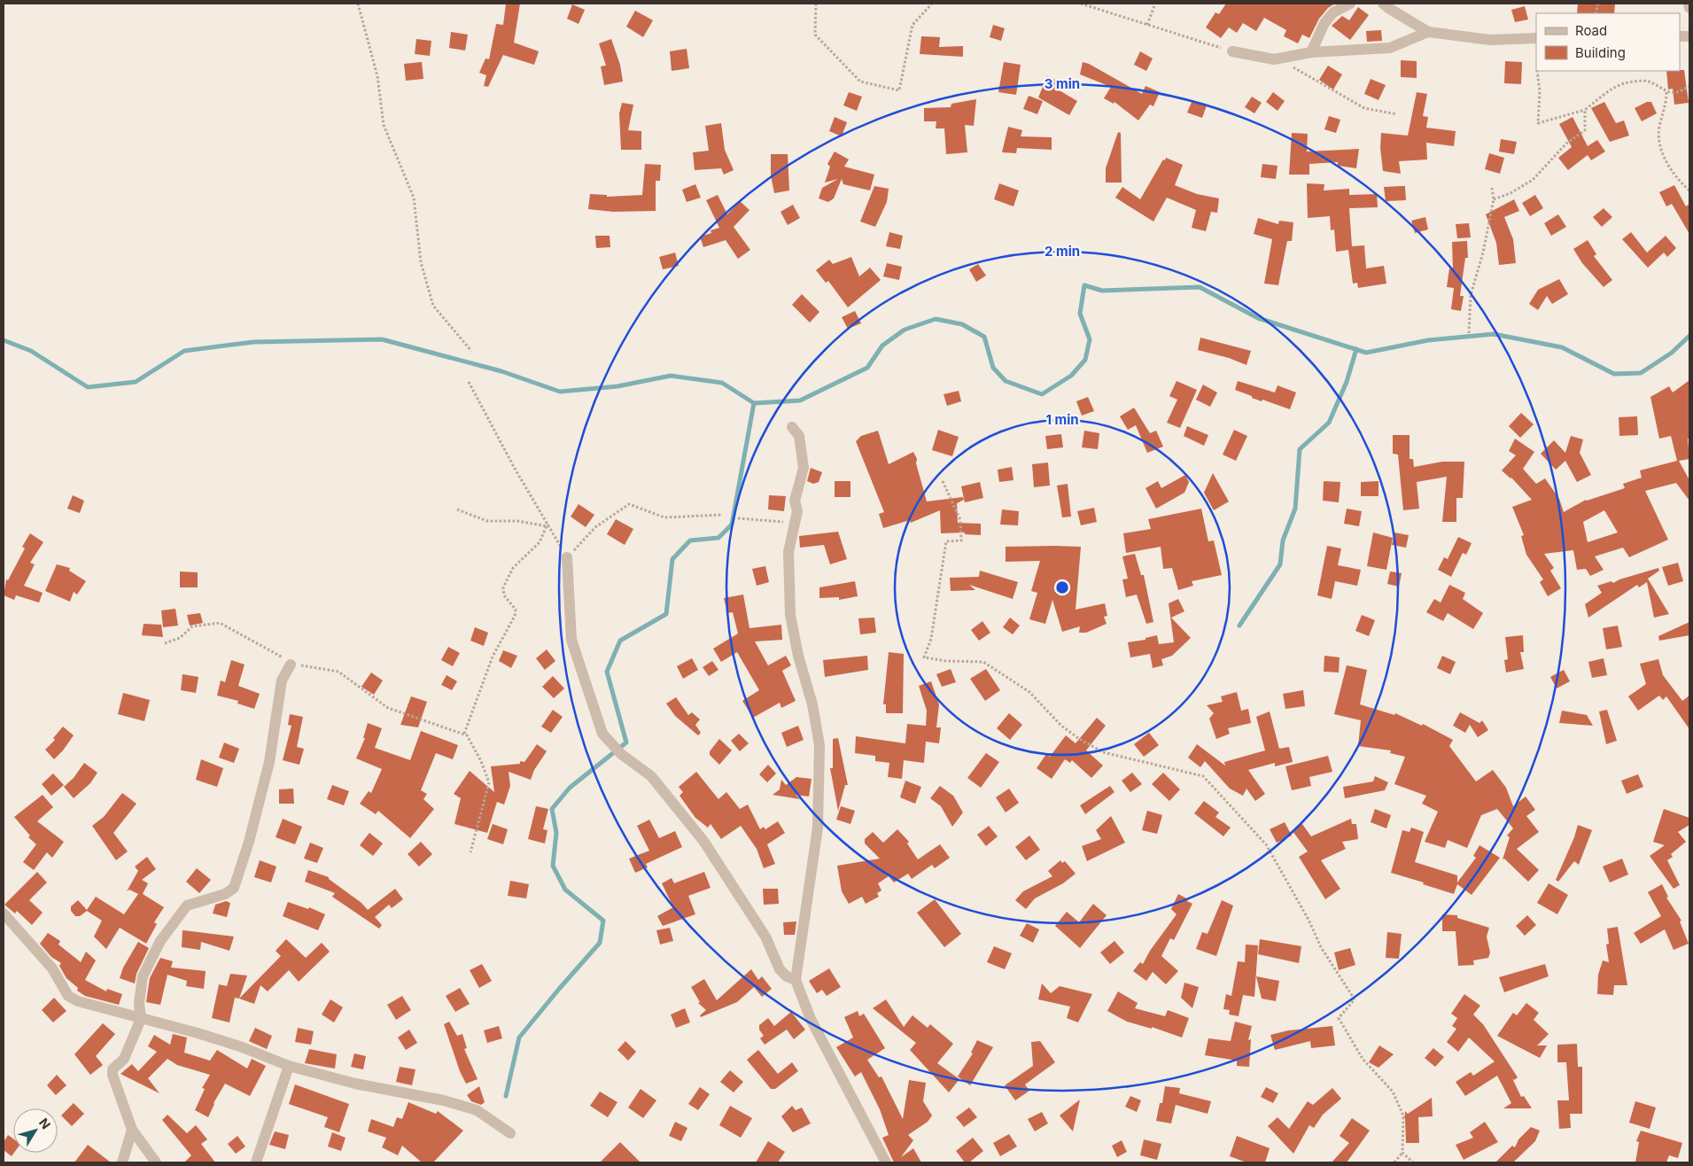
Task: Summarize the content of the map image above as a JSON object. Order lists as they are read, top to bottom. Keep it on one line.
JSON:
{"legend":["Road","Building"],"north":"top right","rings":["3 min","2 min","1 min"]}
